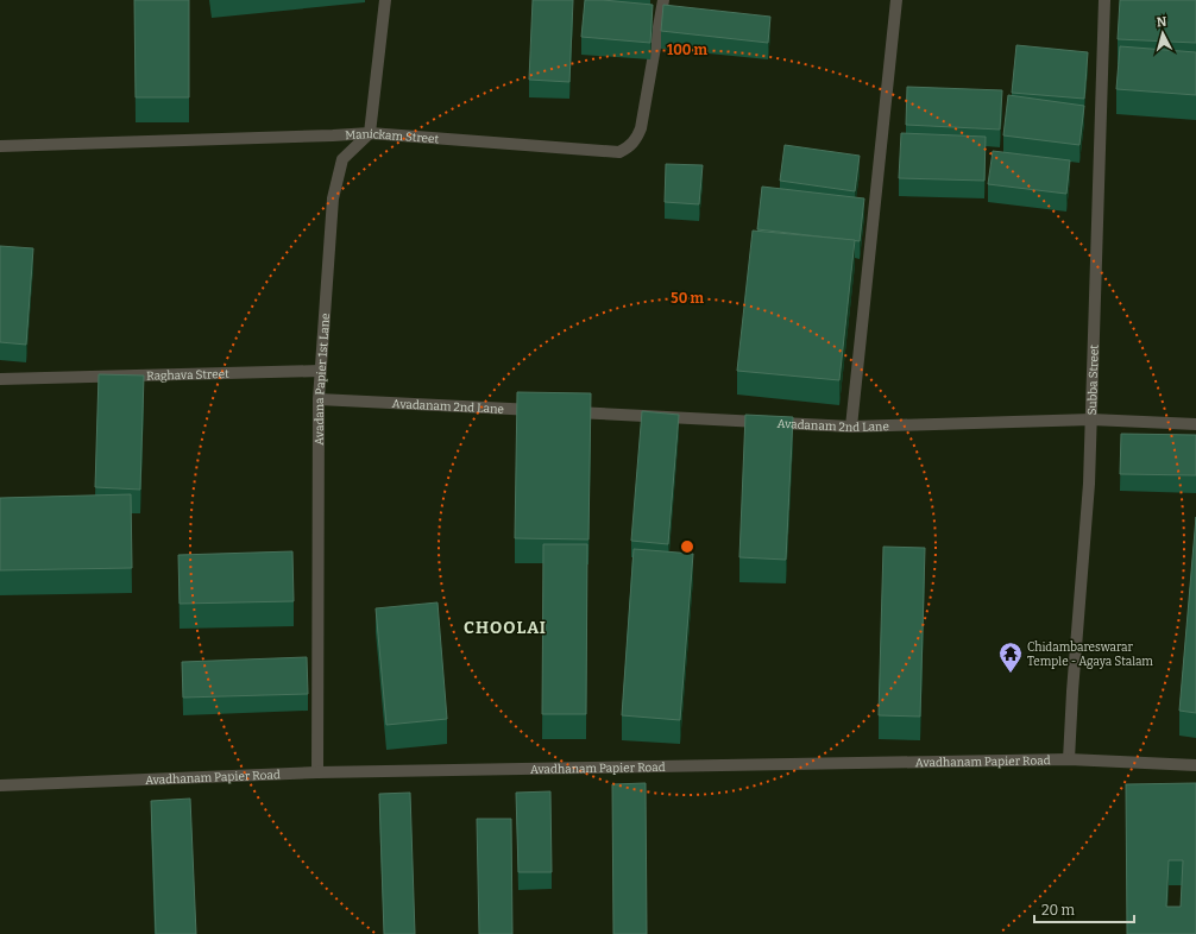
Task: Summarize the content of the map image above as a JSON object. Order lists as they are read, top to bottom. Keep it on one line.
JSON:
{"streets":{"street":["Manickam Street","Raghava Street","Avadana Papier 1st Lane","Subba Street","Avadanam 2nd Lane","Avadhanam Papier Road"]},"crossings":[["Manickam Street","Avadana Papier 1st Lane"],["Raghava Street","Avadana Papier 1st Lane"],["Avadana Papier 1st Lane","Avadanam 2nd Lane"],["Avadana Papier 1st Lane","Avadhanam Papier Road"],["Subba Street","Avadanam 2nd Lane"],["Subba Street","Avadhanam Papier Road"]],"districts":["CHOOLAI"],"places":{"temple":["Chidambareswarar Temple - Agaya Stalam"]},"scale_bar":"20 m","north":"top","rings":["100 m","50 m"]}
